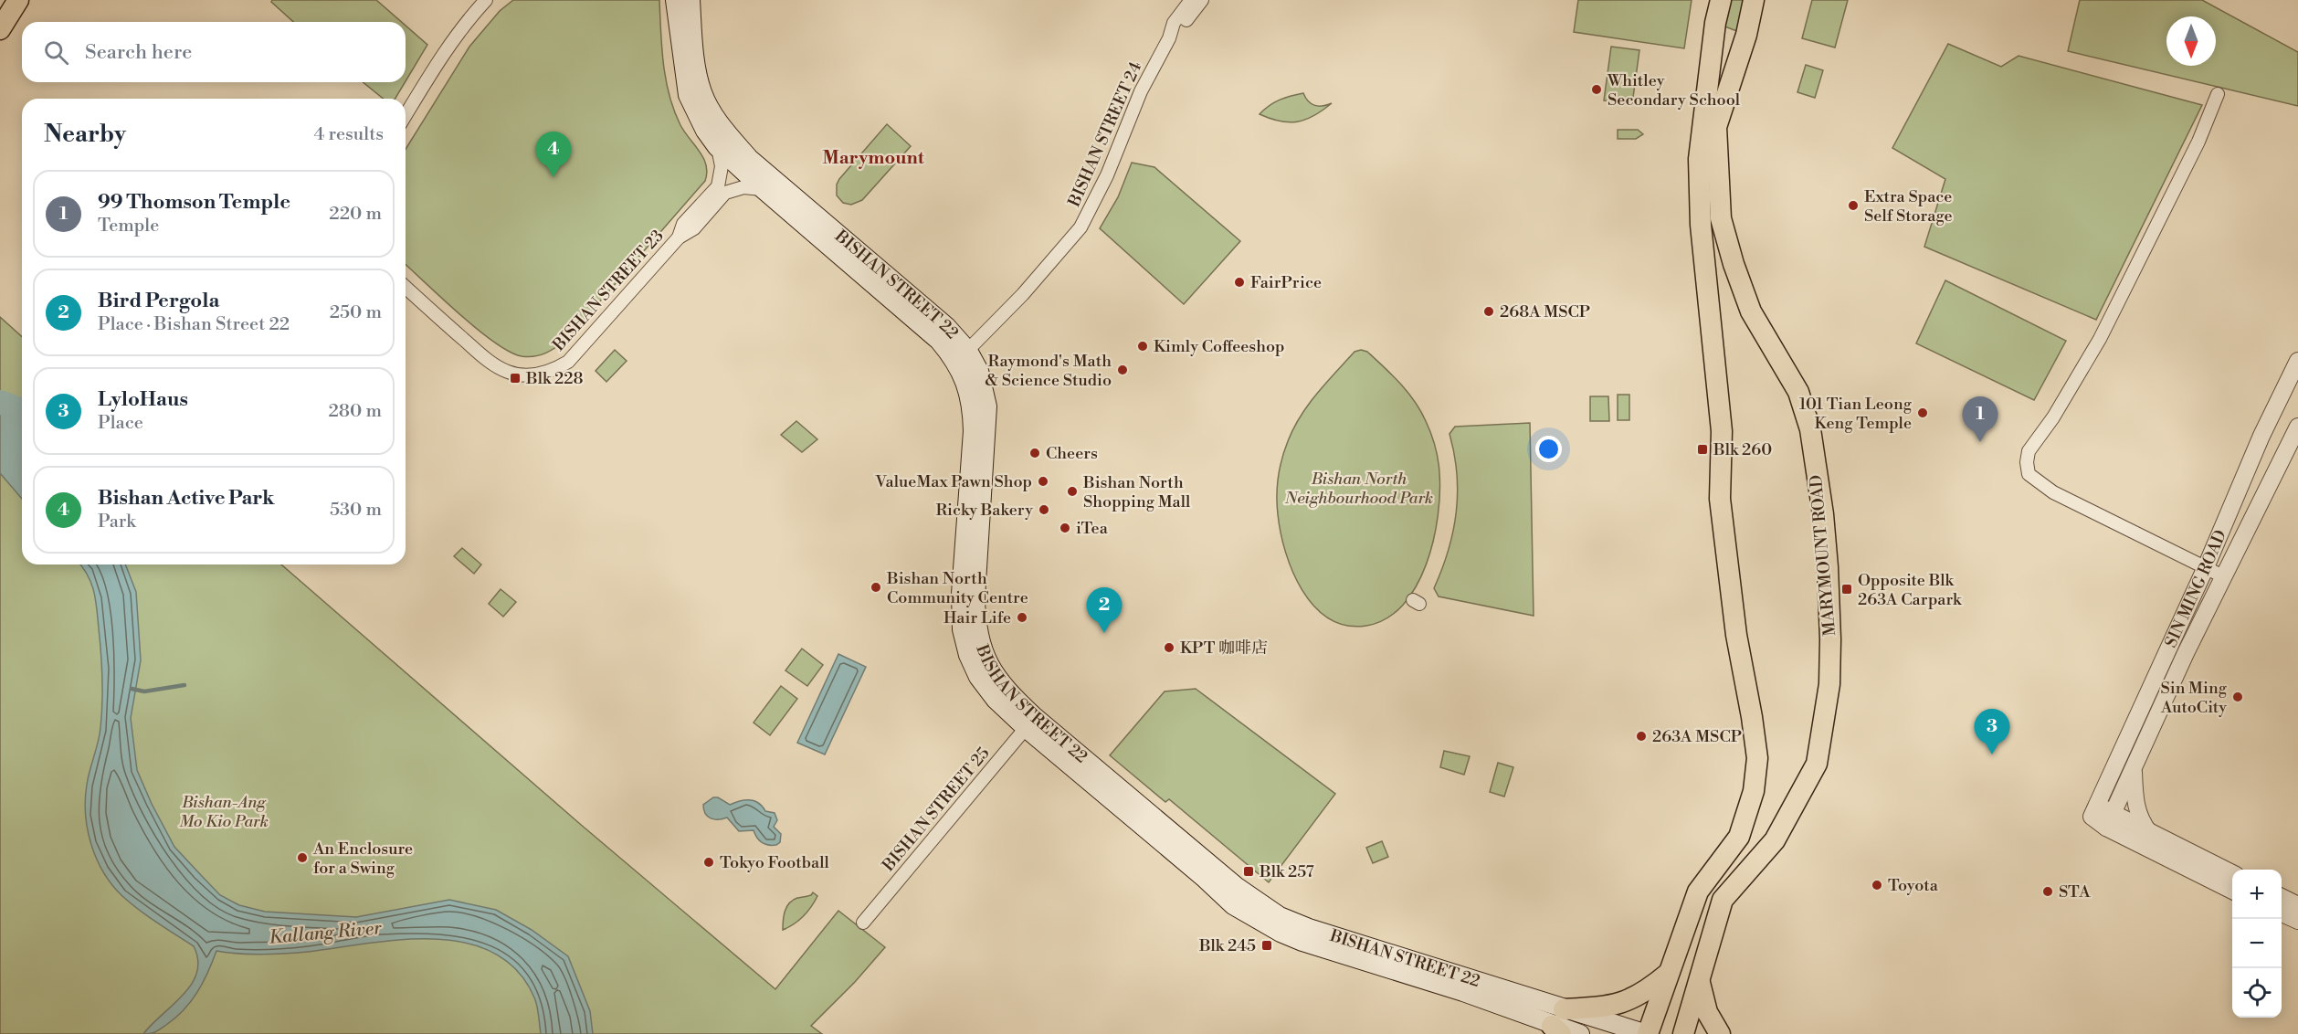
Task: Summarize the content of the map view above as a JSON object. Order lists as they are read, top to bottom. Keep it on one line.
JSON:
{"streets":{"main road":["BISHAN STREET 22","MARYMOUNT ROAD"],"street":["BISHAN STREET 24","BISHAN STREET 23","SIN MING ROAD","BISHAN STREET 25"]},"crossings":[["BISHAN STREET 24","BISHAN STREET 22"],["BISHAN STREET 22","BISHAN STREET 23"],["BISHAN STREET 22","BISHAN STREET 25"]],"districts":["Marymount"],"water":["Kallang River"],"parks":["Bishan North Neighbourhood Park","Bishan-Ang Mo Kio Park"],"places":{"other":["Whitley Secondary School","Extra Space Self Storage","FairPrice","268A MSCP","Kimly Coffeeshop","Raymond's Math & Science Studio","101 Tian Leong Keng Temple","Cheers","ValueMax Pawn Shop","Bishan North Shopping Mall","Ricky Bakery","iTea","Bishan North Community Centre","Hair Life","KPT 咖啡店","Sin Ming AutoCity","263A MSCP","An Enclosure for a Swing","Tokyo Football","Toyota","STA"],"transit":["Blk 228","Blk 260","Opposite Blk 263A Carpark","Blk 257","Blk 245"]},"north":"bottom","page":{"search":"Search here","heading":["Nearby","4 results"],"pins":["4","1","2","3"],"list":[{"mark":"1","name":"99 Thomson Temple","note":"Temple","value":"220 m"},{"mark":"2","name":"Bird Pergola","note":"Place · Bishan Street 22","value":"250 m"},{"mark":"3","name":"LyloHaus","note":"Place","value":"280 m"},{"mark":"4","name":"Bishan Active Park","note":"Park","value":"530 m"}],"map_buttons":["+","−"]}}
